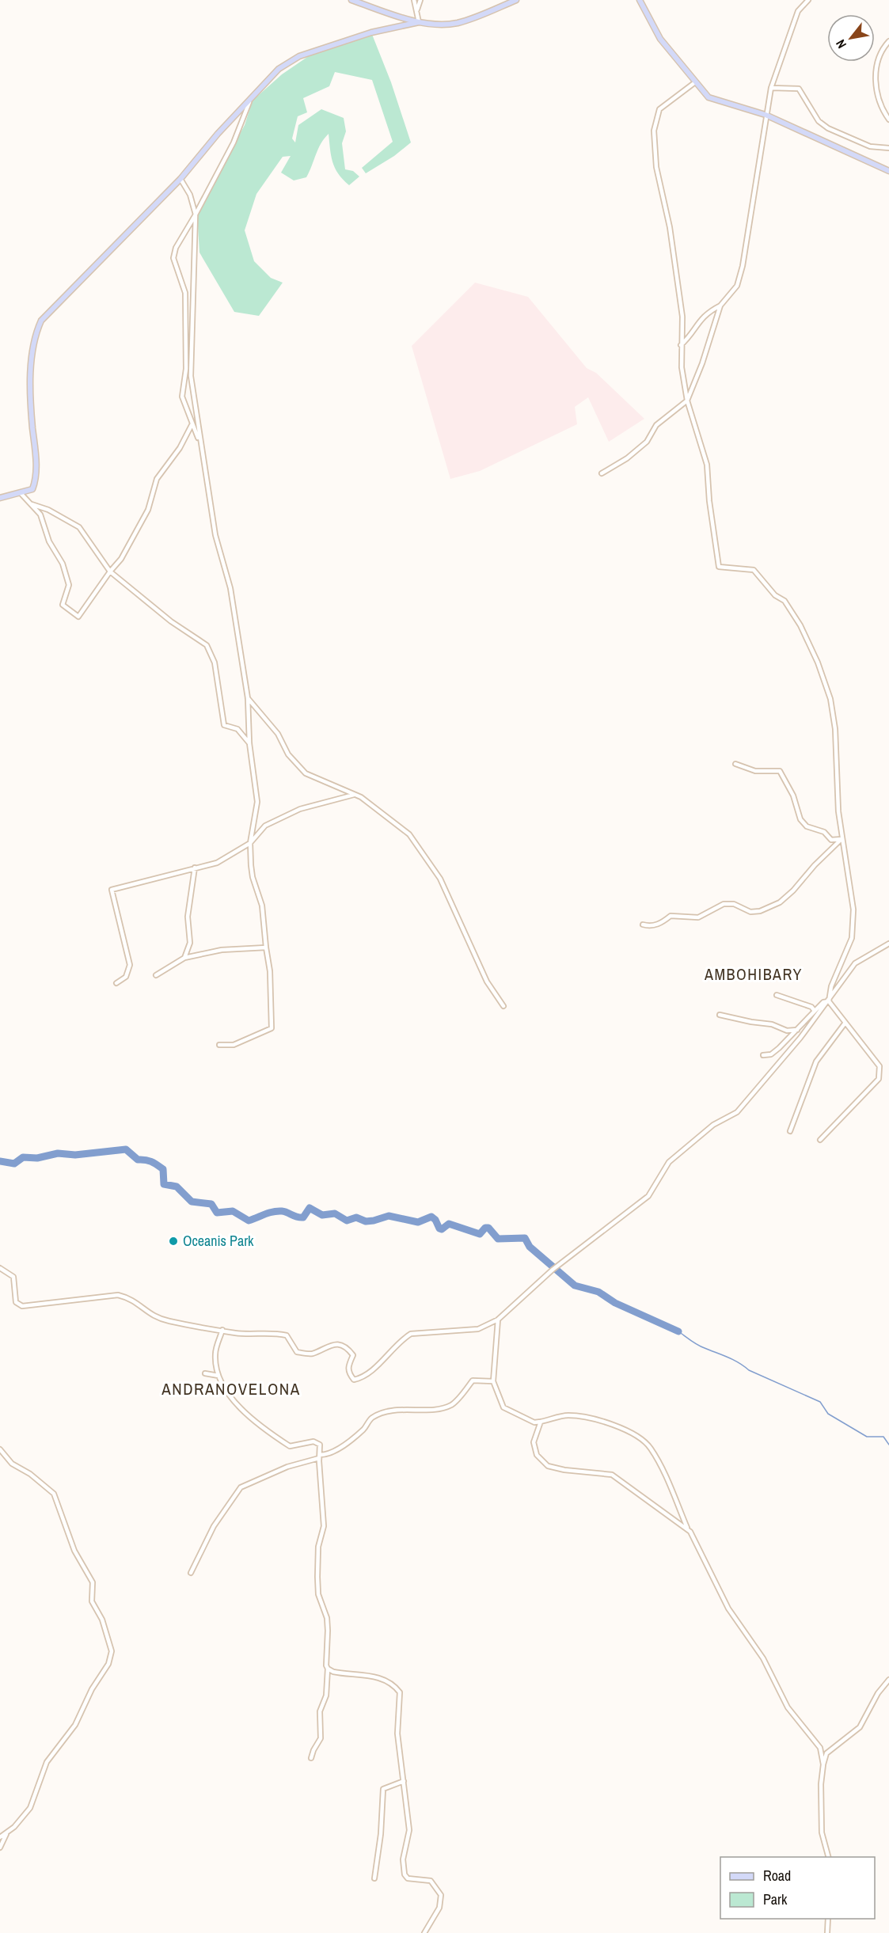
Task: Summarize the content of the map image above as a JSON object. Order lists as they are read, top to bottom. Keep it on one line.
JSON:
{"districts":["AMBOHIBARY","ANDRANOVELONA"],"places":["Oceanis Park"],"legend":["Road","Park"],"north":"bottom left"}
